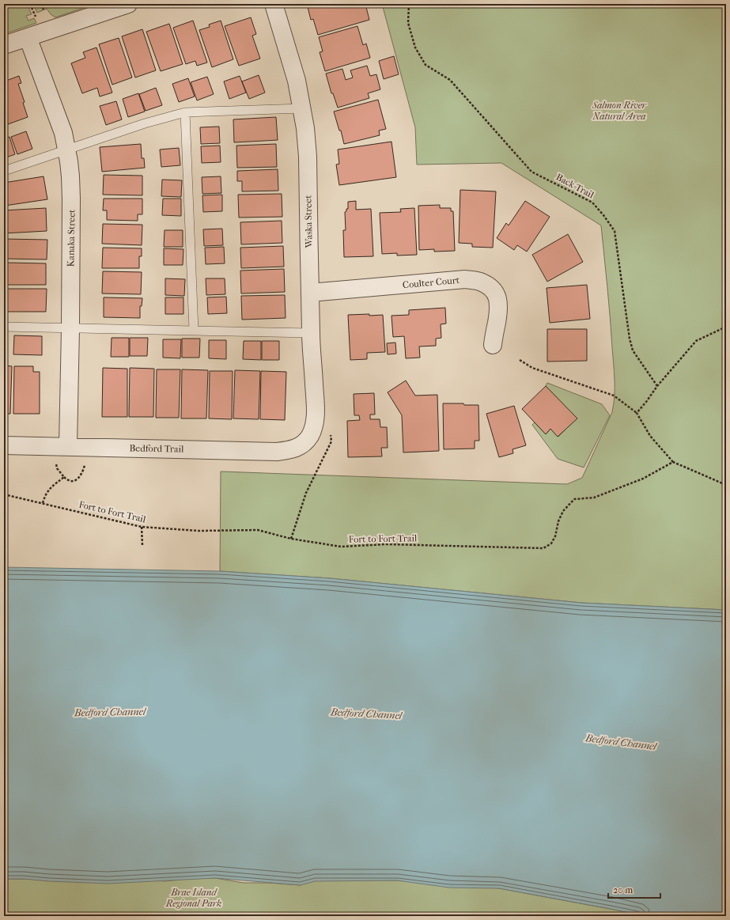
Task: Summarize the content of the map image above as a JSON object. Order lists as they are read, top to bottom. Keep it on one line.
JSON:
{"streets":{"street":["Waska Street","Kanaka Street","Coulter Court","Bedford Trail"],"path":["Back Trail","Fort to Fort Trail"]},"crossings":[["Waska Street","Coulter Court"],["Waska Street","Bedford Trail"],["Kanaka Street","Bedford Trail"]],"water":["Bedford Channel"],"parks":["Salmon River Natural Area","Brae Island Regional Park"],"scale_bar":"20 m"}
